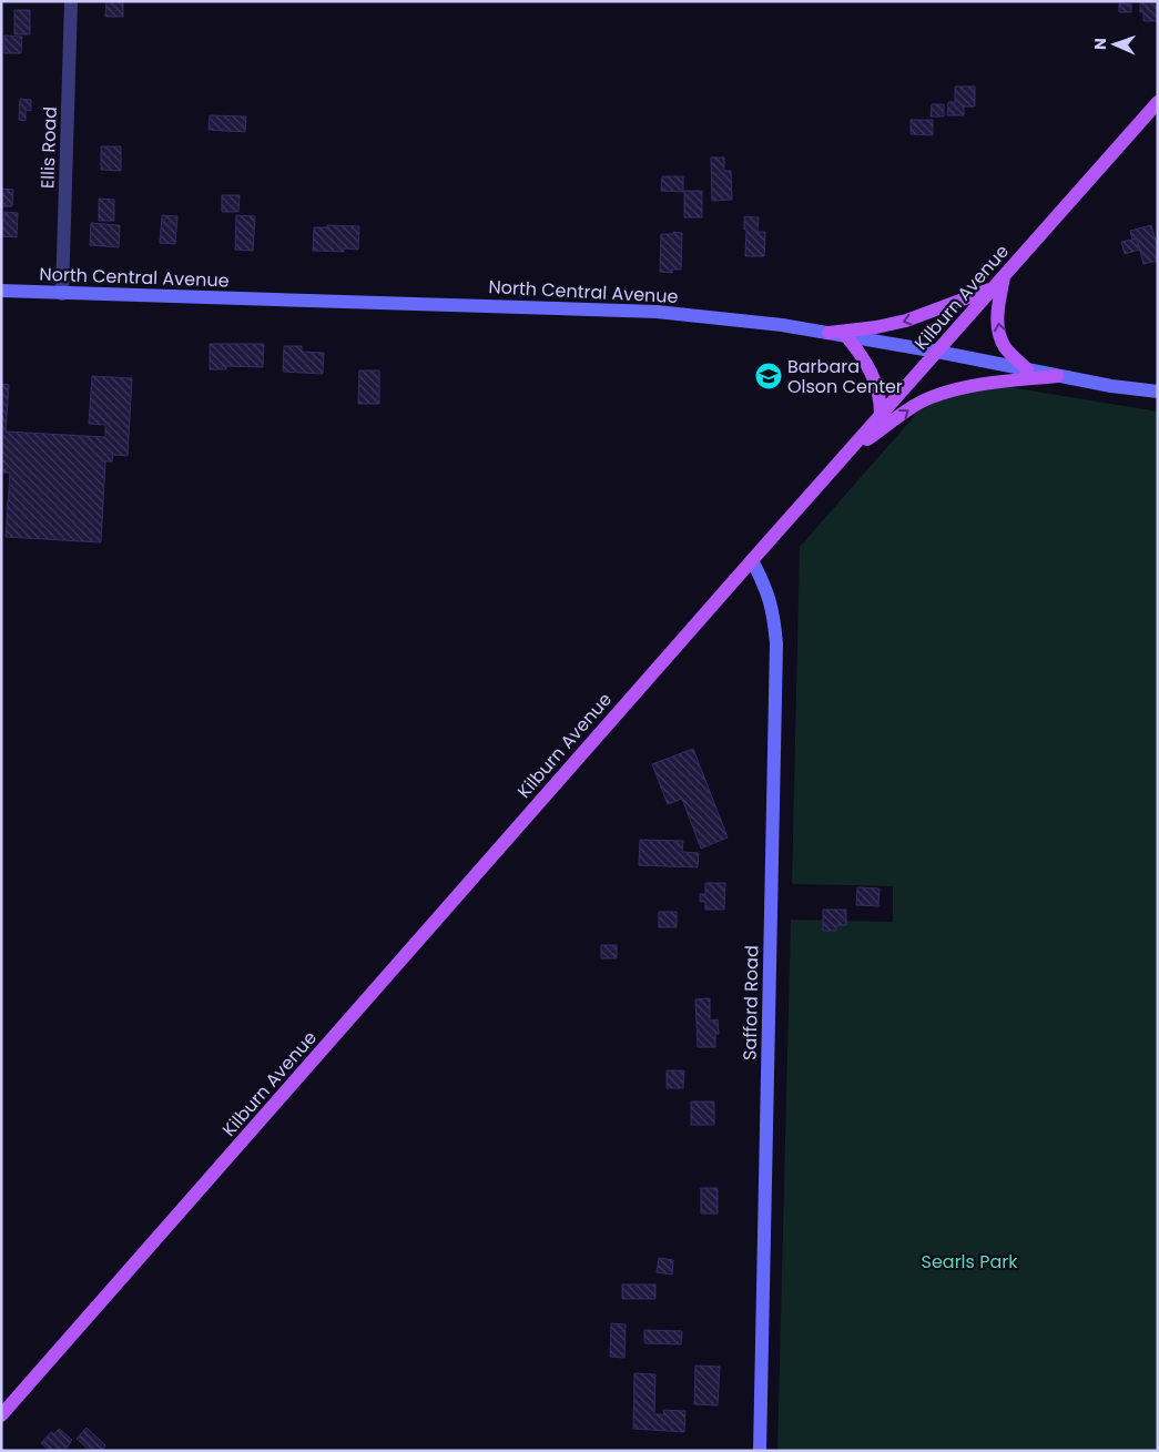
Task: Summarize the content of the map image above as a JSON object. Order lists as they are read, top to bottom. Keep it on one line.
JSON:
{"streets":{"main road":["North Central Avenue","Kilburn Avenue","Safford Road"],"street":["Ellis Road"]},"crossings":[["Ellis Road","North Central Avenue"],["North Central Avenue","Kilburn Avenue"],["Kilburn Avenue","Safford Road"]],"parks":["Searls Park"],"places":{"school or university":["Barbara Olson Center"]},"north":"left"}
